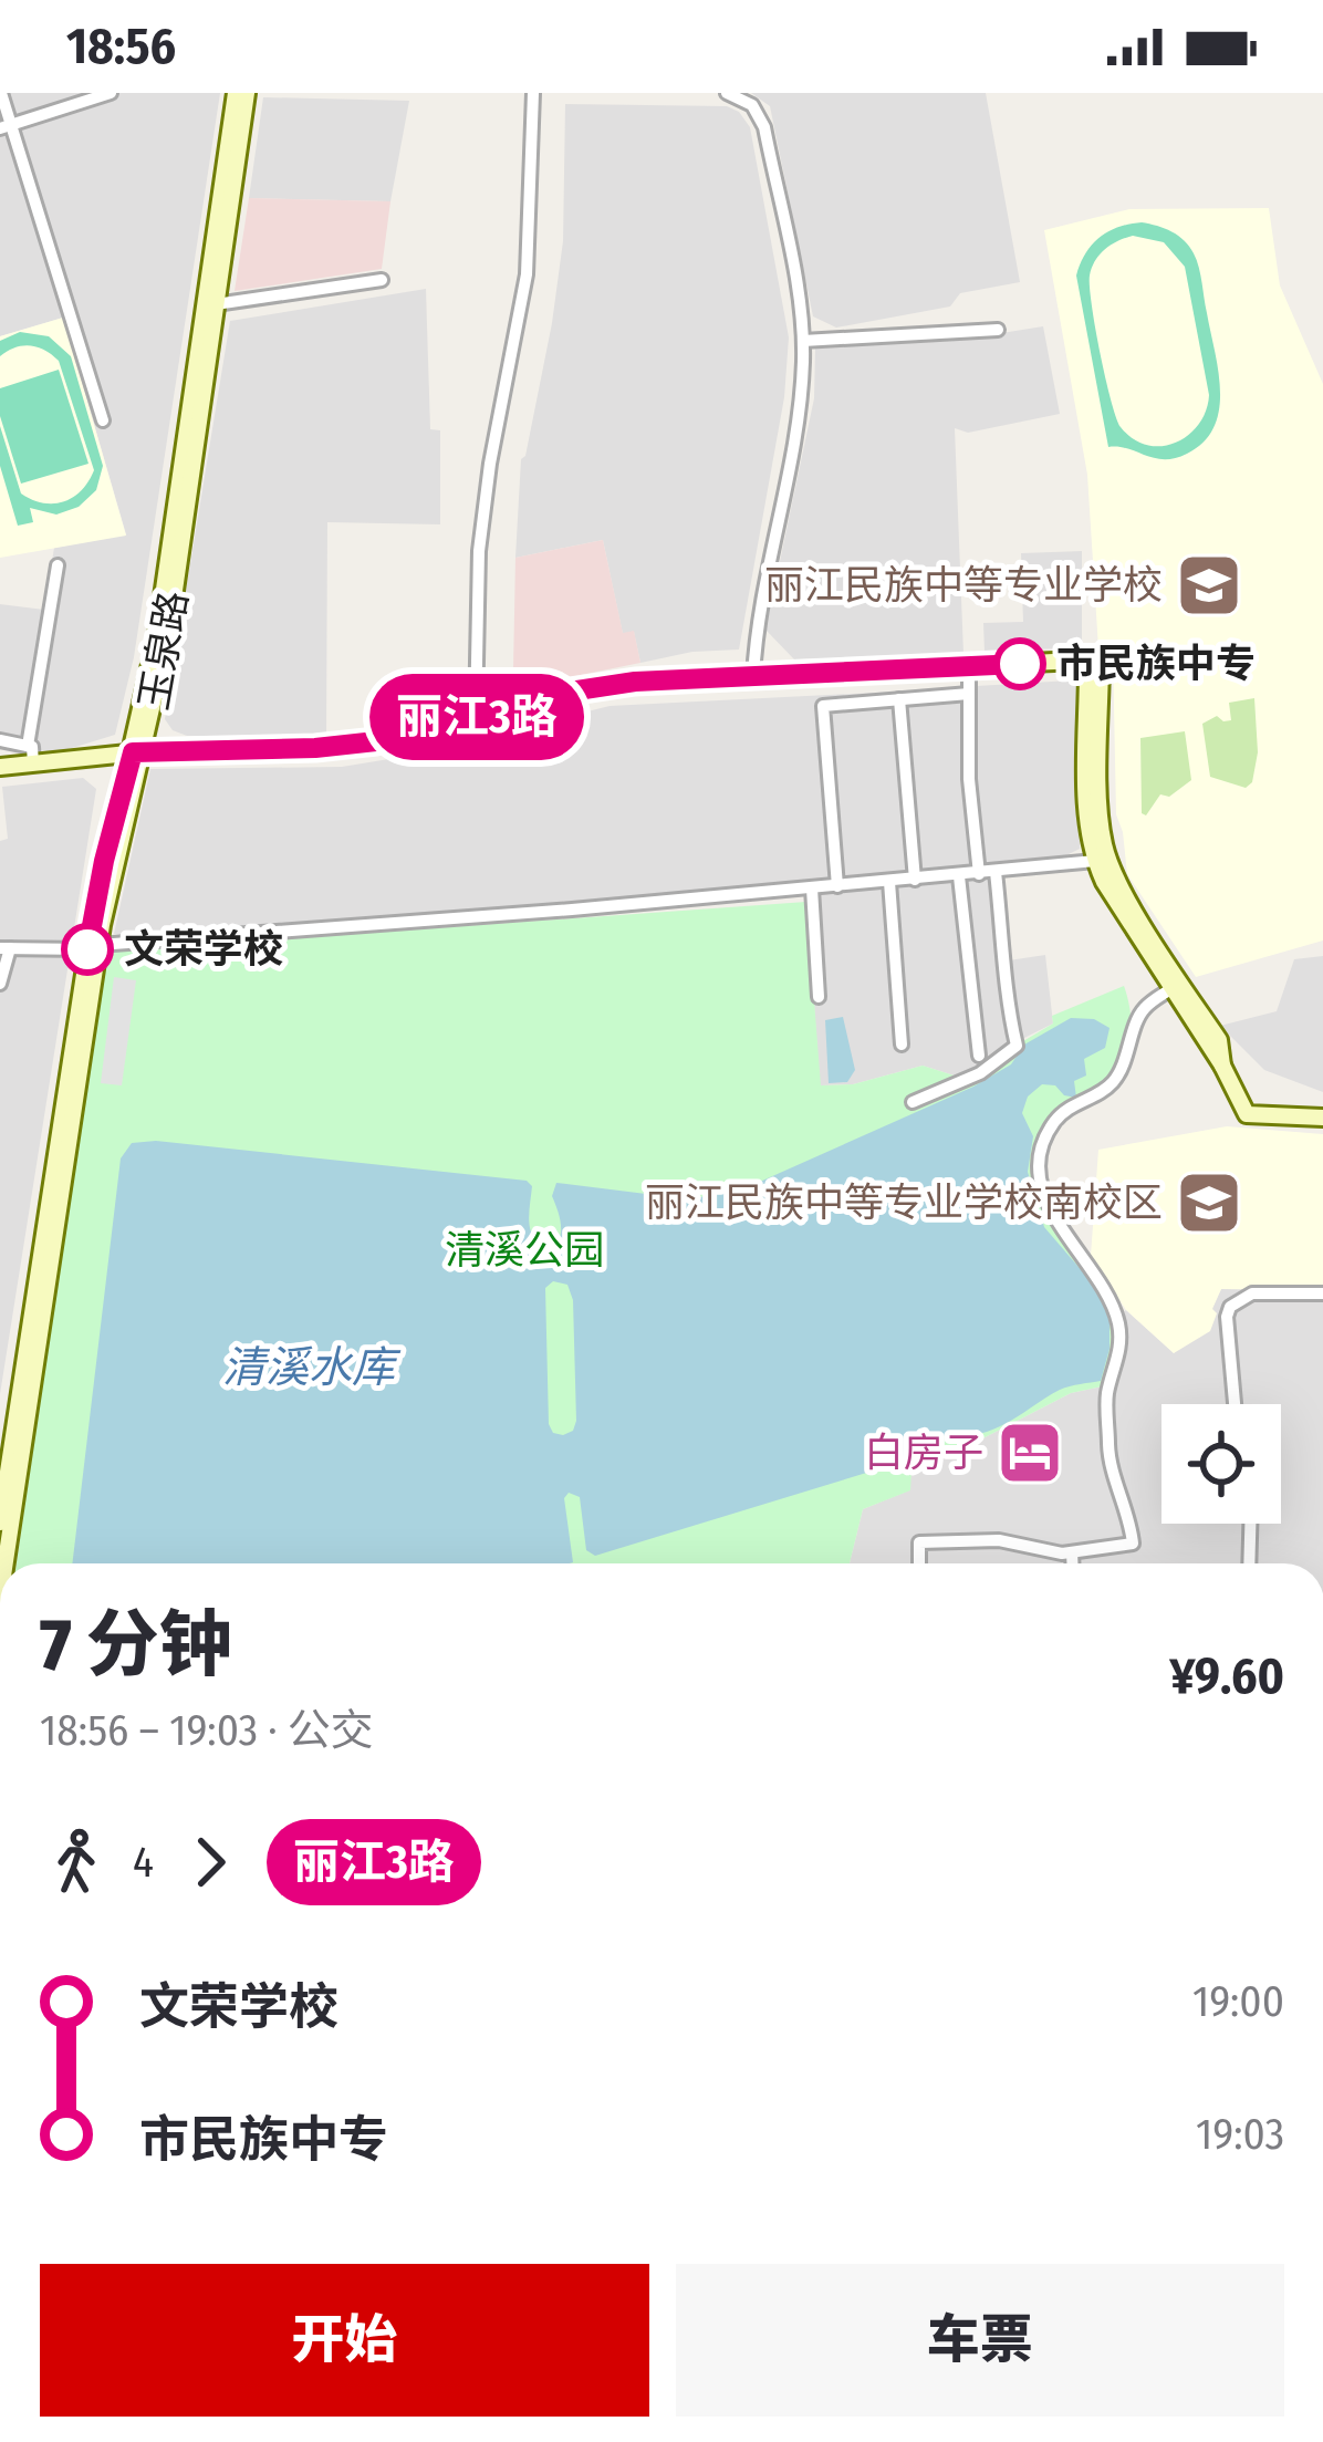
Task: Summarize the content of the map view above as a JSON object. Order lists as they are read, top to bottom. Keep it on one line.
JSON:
{"streets":{"street":["玉泉路"]},"water":["清溪水库"],"parks":["清溪公园"],"places":{"school or university":["丽江民族中等专业学校","丽江民族中等专业学校南校区"],"other":["市民族中专","文荣学校"],"hotel":["白房子"]},"lines":["bus line 丽江3路"],"page":{"status":"18:56","on_map":"丽江3路","heading":["7 分钟","18:56 – 19:03 · 公交","¥9.60"],"legs":["4","丽江3路"],"list":[{"name":"文荣学校","value":"19:00"},{"name":"市民族中专","value":"19:03"}],"buttons":["开始","车票"]}}
